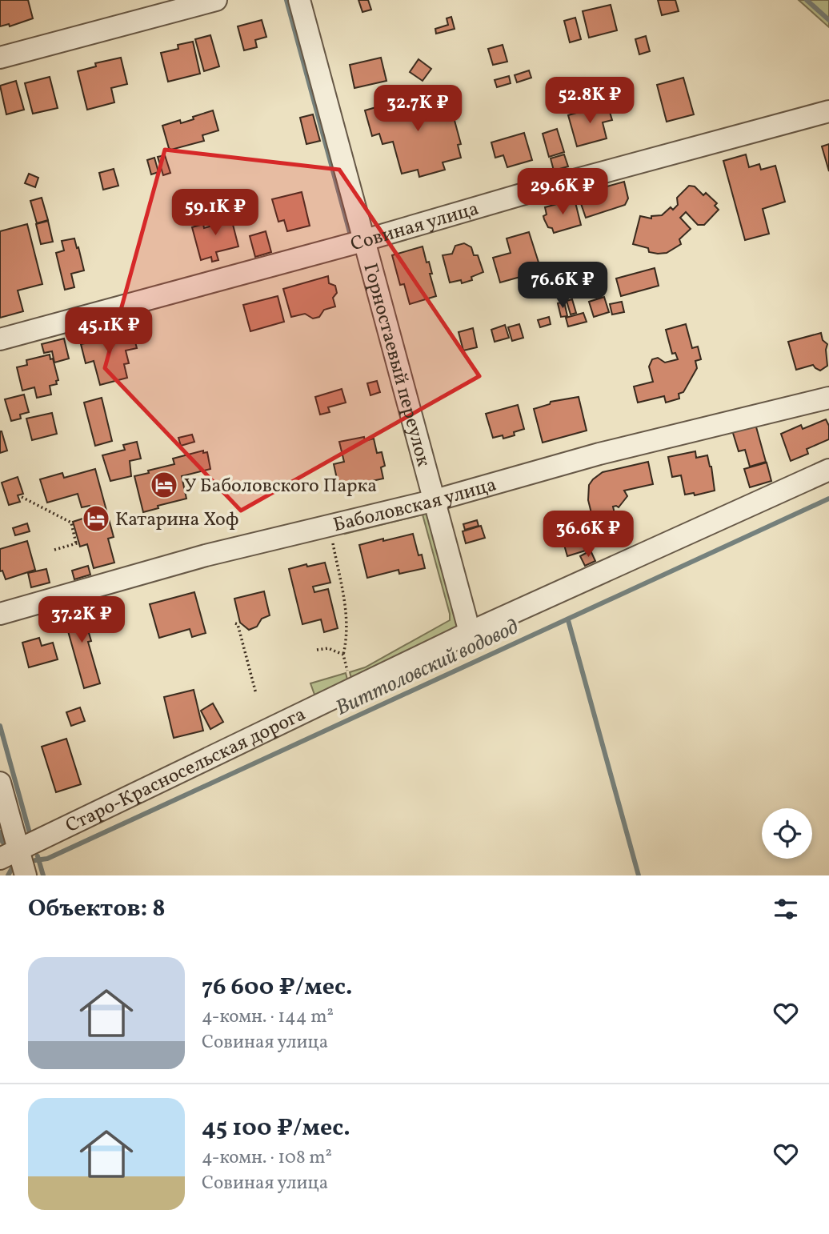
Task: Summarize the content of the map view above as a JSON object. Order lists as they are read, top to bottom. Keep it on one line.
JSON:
{"streets":{"street":["Совиная улица","Горностаевый переулок","Баболовская улица","Старо-Красносельская дорога"]},"crossings":[["Совиная улица","Горностаевый переулок"],["Горностаевый переулок","Баболовская улица"],["Горностаевый переулок","Старо-Красносельская дорога"]],"water":["Виттоловский водовод"],"places":{"hotel":["У Баболовского Парка","Катарина Хоф"]},"page":{"price":["52.8K ₽","32.7K ₽","29.6K ₽","59.1K ₽","76.6K ₽","45.1K ₽","36.6K ₽","37.2K ₽"],"heading":"Объектов: 8","list":[{"name":"76 600 ₽/мес.","note":"4-комн. · 144 m² · Совиная улица"},{"name":"45 100 ₽/мес.","note":"4-комн. · 108 m² · Совиная улица"}]}}
